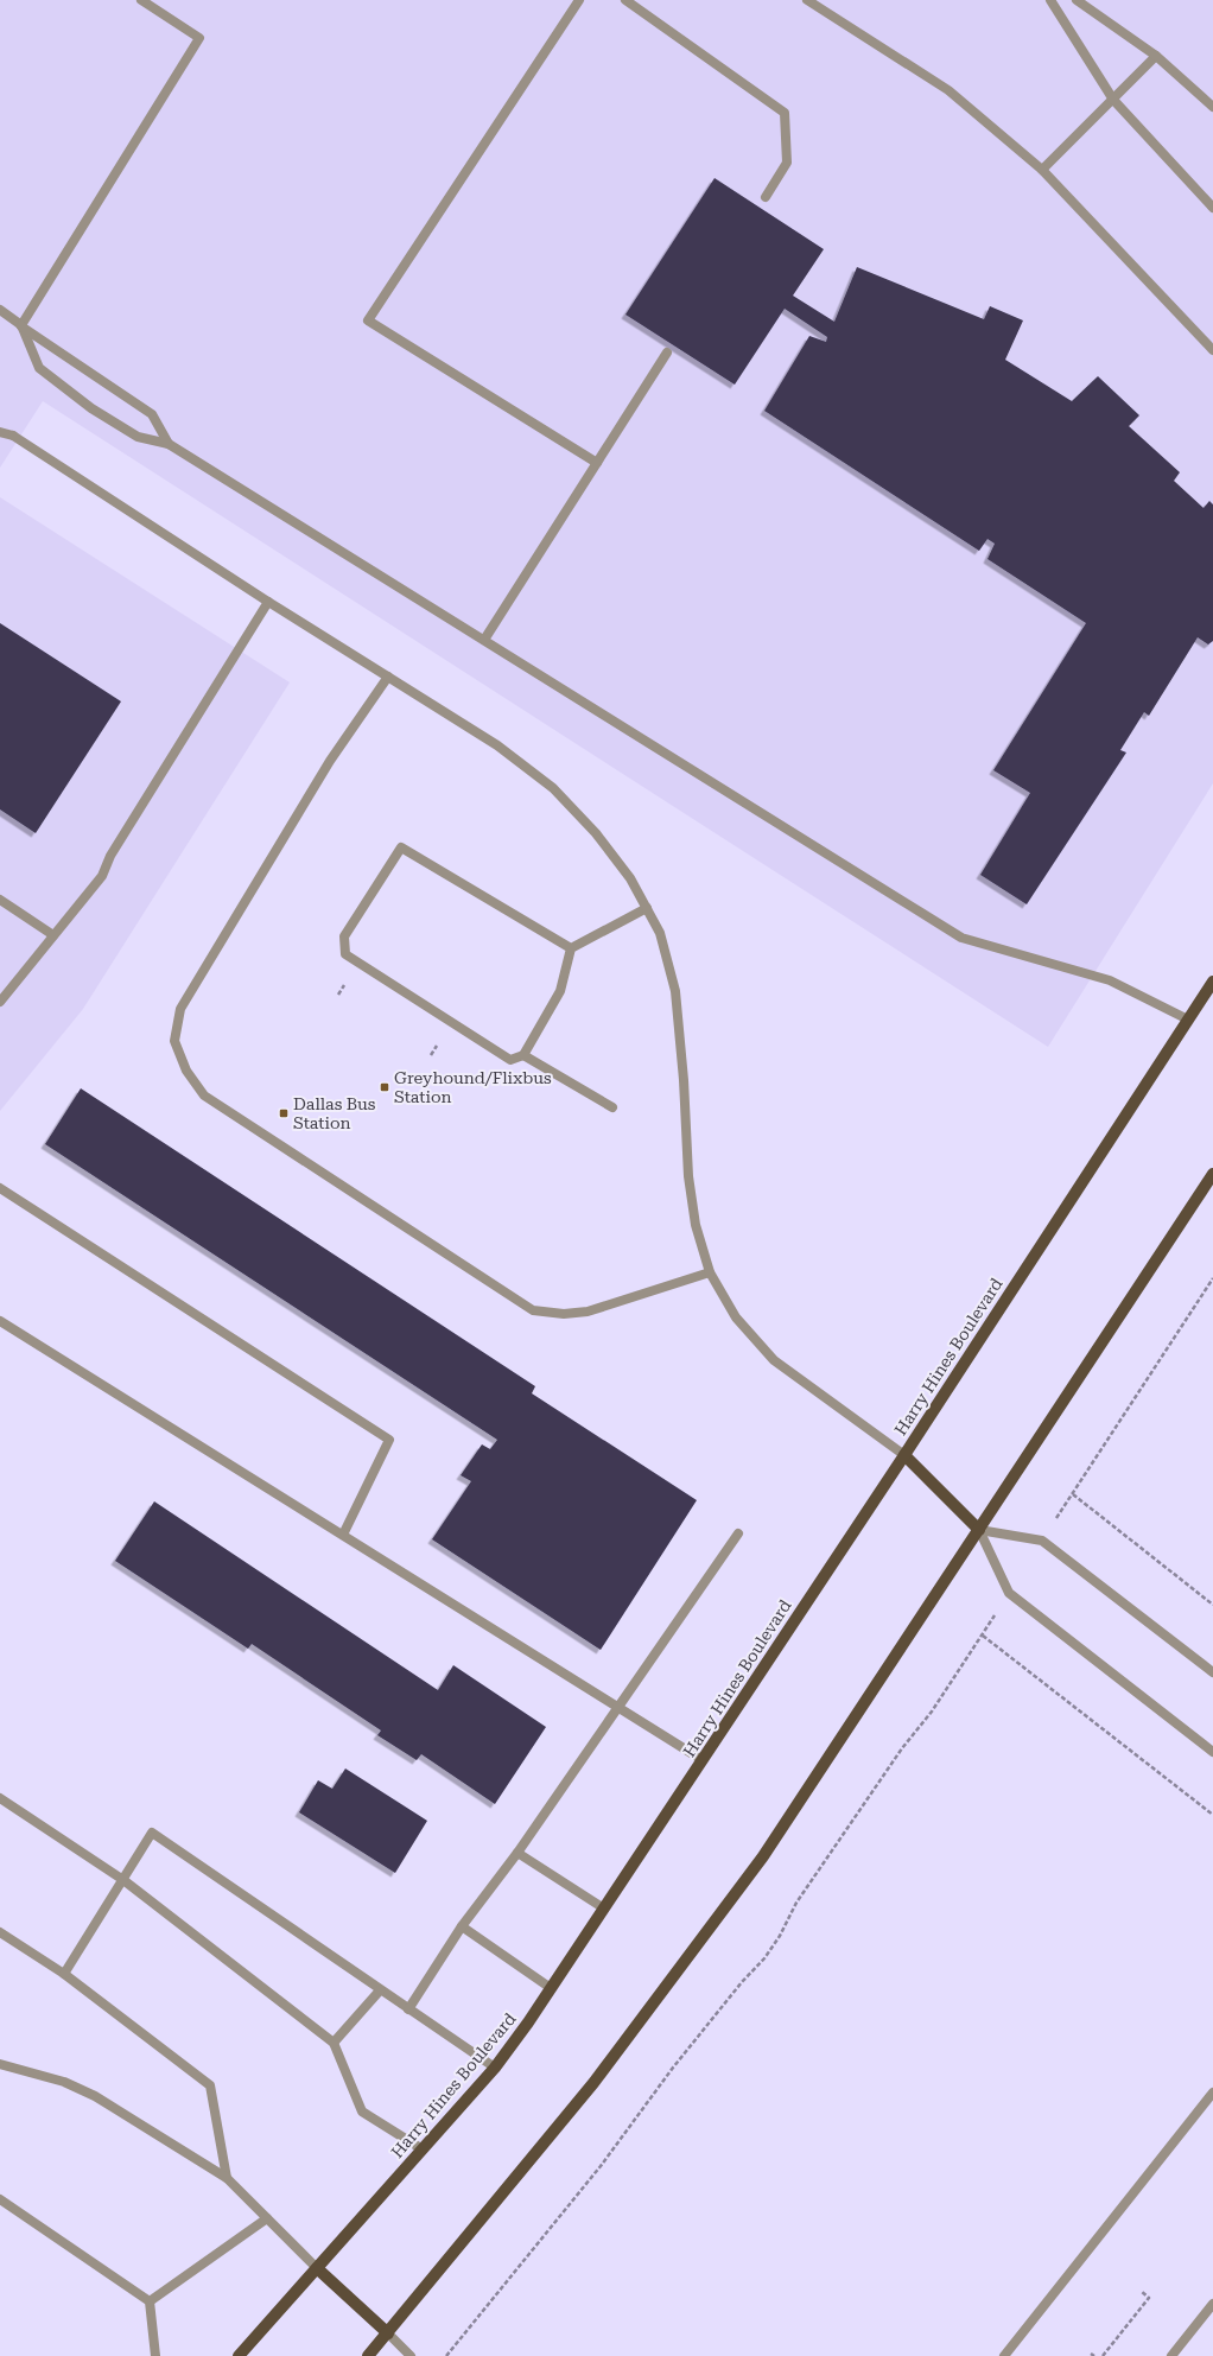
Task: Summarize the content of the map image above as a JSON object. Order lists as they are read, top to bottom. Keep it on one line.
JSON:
{"streets":{"main road":["Harry Hines Boulevard"]},"places":{"transit":["Greyhound/Flixbus Station","Dallas Bus Station"]}}
